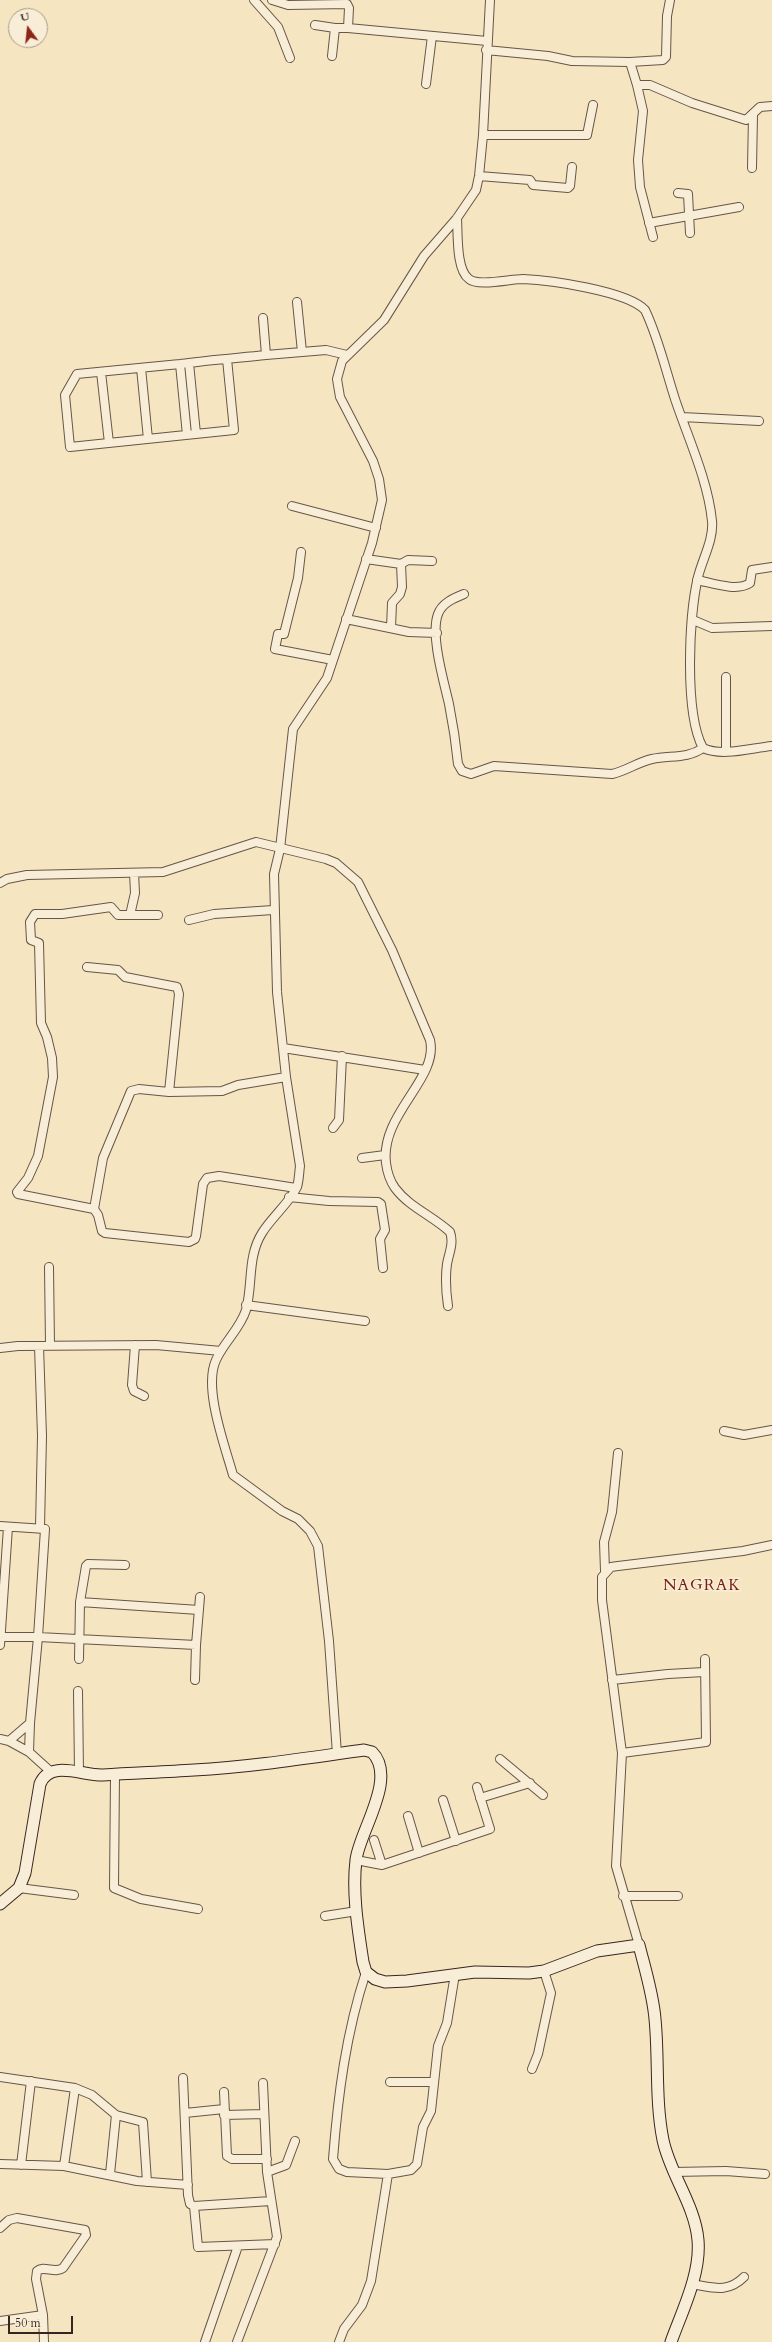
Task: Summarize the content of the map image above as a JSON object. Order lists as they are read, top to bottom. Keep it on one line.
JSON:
{"districts":["NAGRAK"],"scale_bar":"50 m","north":"top"}
